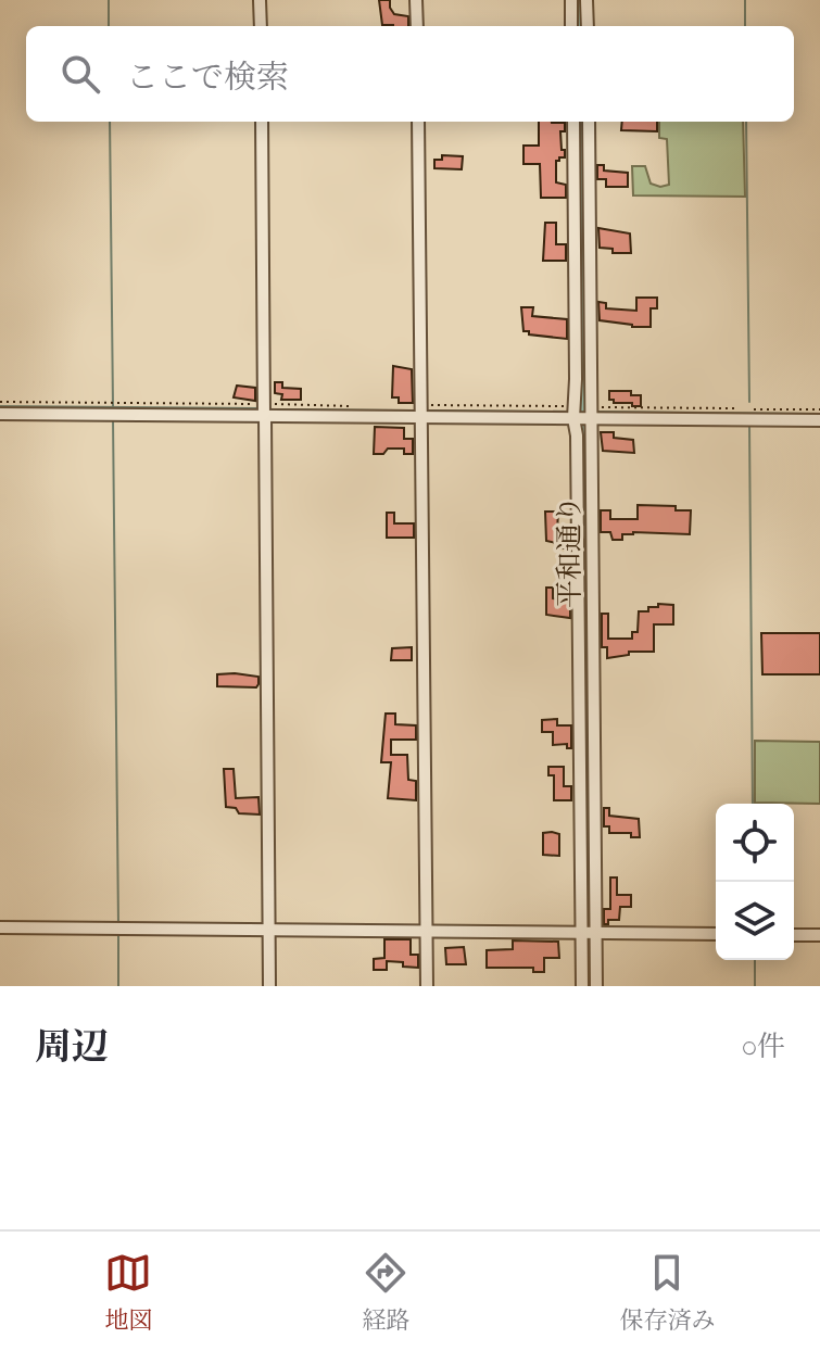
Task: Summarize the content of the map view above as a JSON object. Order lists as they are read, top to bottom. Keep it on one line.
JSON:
{"streets":{"street":["平和通り"]},"page":{"search":"ここで検索","heading":["周辺","0件"],"nav":["地図","経路","保存済み"]}}
